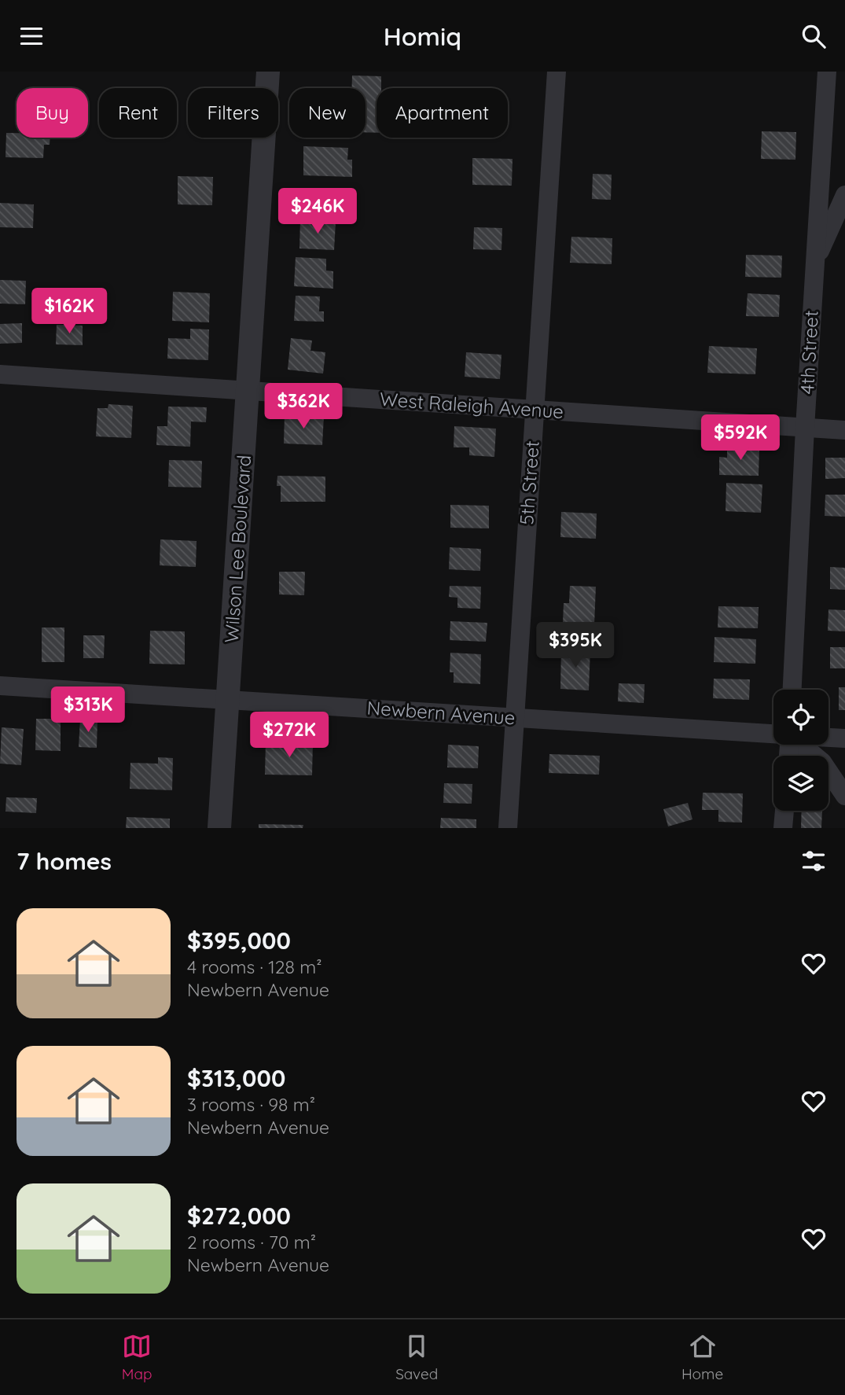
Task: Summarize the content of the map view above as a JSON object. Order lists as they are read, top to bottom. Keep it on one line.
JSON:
{"streets":{"street":["4th Street","West Raleigh Avenue","5th Street","Wilson Lee Boulevard","Newbern Avenue"]},"crossings":[["4th Street","West Raleigh Avenue"],["West Raleigh Avenue","5th Street"],["West Raleigh Avenue","Wilson Lee Boulevard"],["5th Street","Newbern Avenue"],["Wilson Lee Boulevard","Newbern Avenue"]],"page":{"header":"Homiq","chip":["Buy","Rent","Filters","New","Apartment"],"price":["$246K","$162K","$362K","$592K","$395K","$313K","$272K"],"heading":"7 homes","list":[{"name":"$395,000","note":"4 rooms · 128 m² · Newbern Avenue"},{"name":"$313,000","note":"3 rooms · 98 m² · Newbern Avenue"},{"name":"$272,000","note":"2 rooms · 70 m² · Newbern Avenue"}],"tabs":["Map","Saved","Home"]}}
